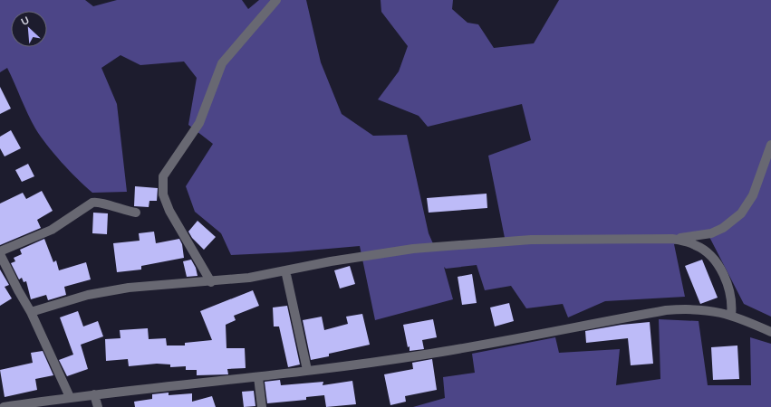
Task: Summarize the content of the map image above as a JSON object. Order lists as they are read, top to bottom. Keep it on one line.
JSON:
{"north":"top left"}
